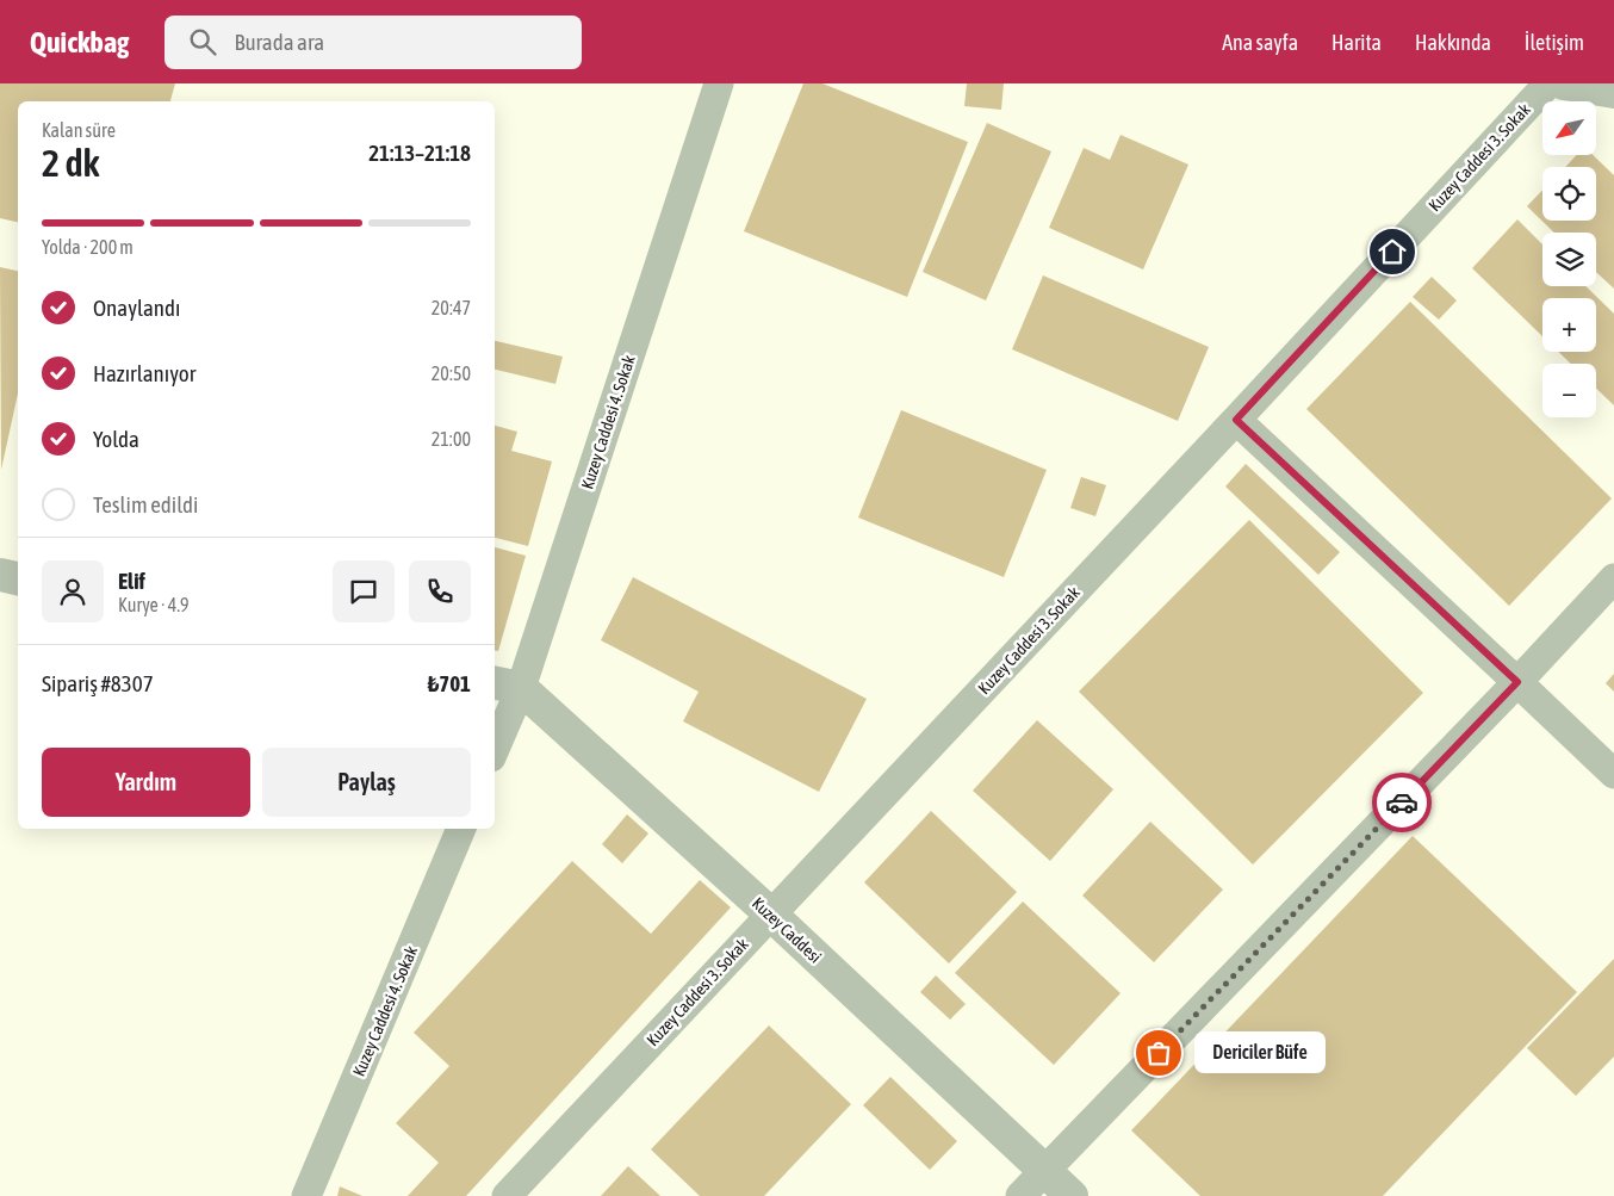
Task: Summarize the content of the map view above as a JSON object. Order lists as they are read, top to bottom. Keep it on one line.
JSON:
{"streets":{"street":["Kuzey Caddesi 3. Sokak","Kuzey Caddesi 4. Sokak","Kuzey Caddesi"]},"crossings":[["Kuzey Caddesi 3. Sokak","Kuzey Caddesi"],["Kuzey Caddesi 4. Sokak","Kuzey Caddesi"]],"places":["Dericiler Büfe"],"north":"bottom left","page":{"header":"Quickbag","search":"Burada ara","nav":["Ana sayfa","Harita","Hakkında","İletişim"],"map_buttons":["+","−"],"heading":["2 dk","Kalan süre","21:13–21:18"],"panel":["Elif","Kurye · 4.9","Sipariş #8307","₺701"],"bar":"Yolda · 200 m","list":[["Onaylandı","20:47"],["Hazırlanıyor","20:50"],["Yolda","21:00"],"Teslim edildi"],"buttons":["Yardım","Paylaş"],"bubble":"Dericiler Büfe"}}
